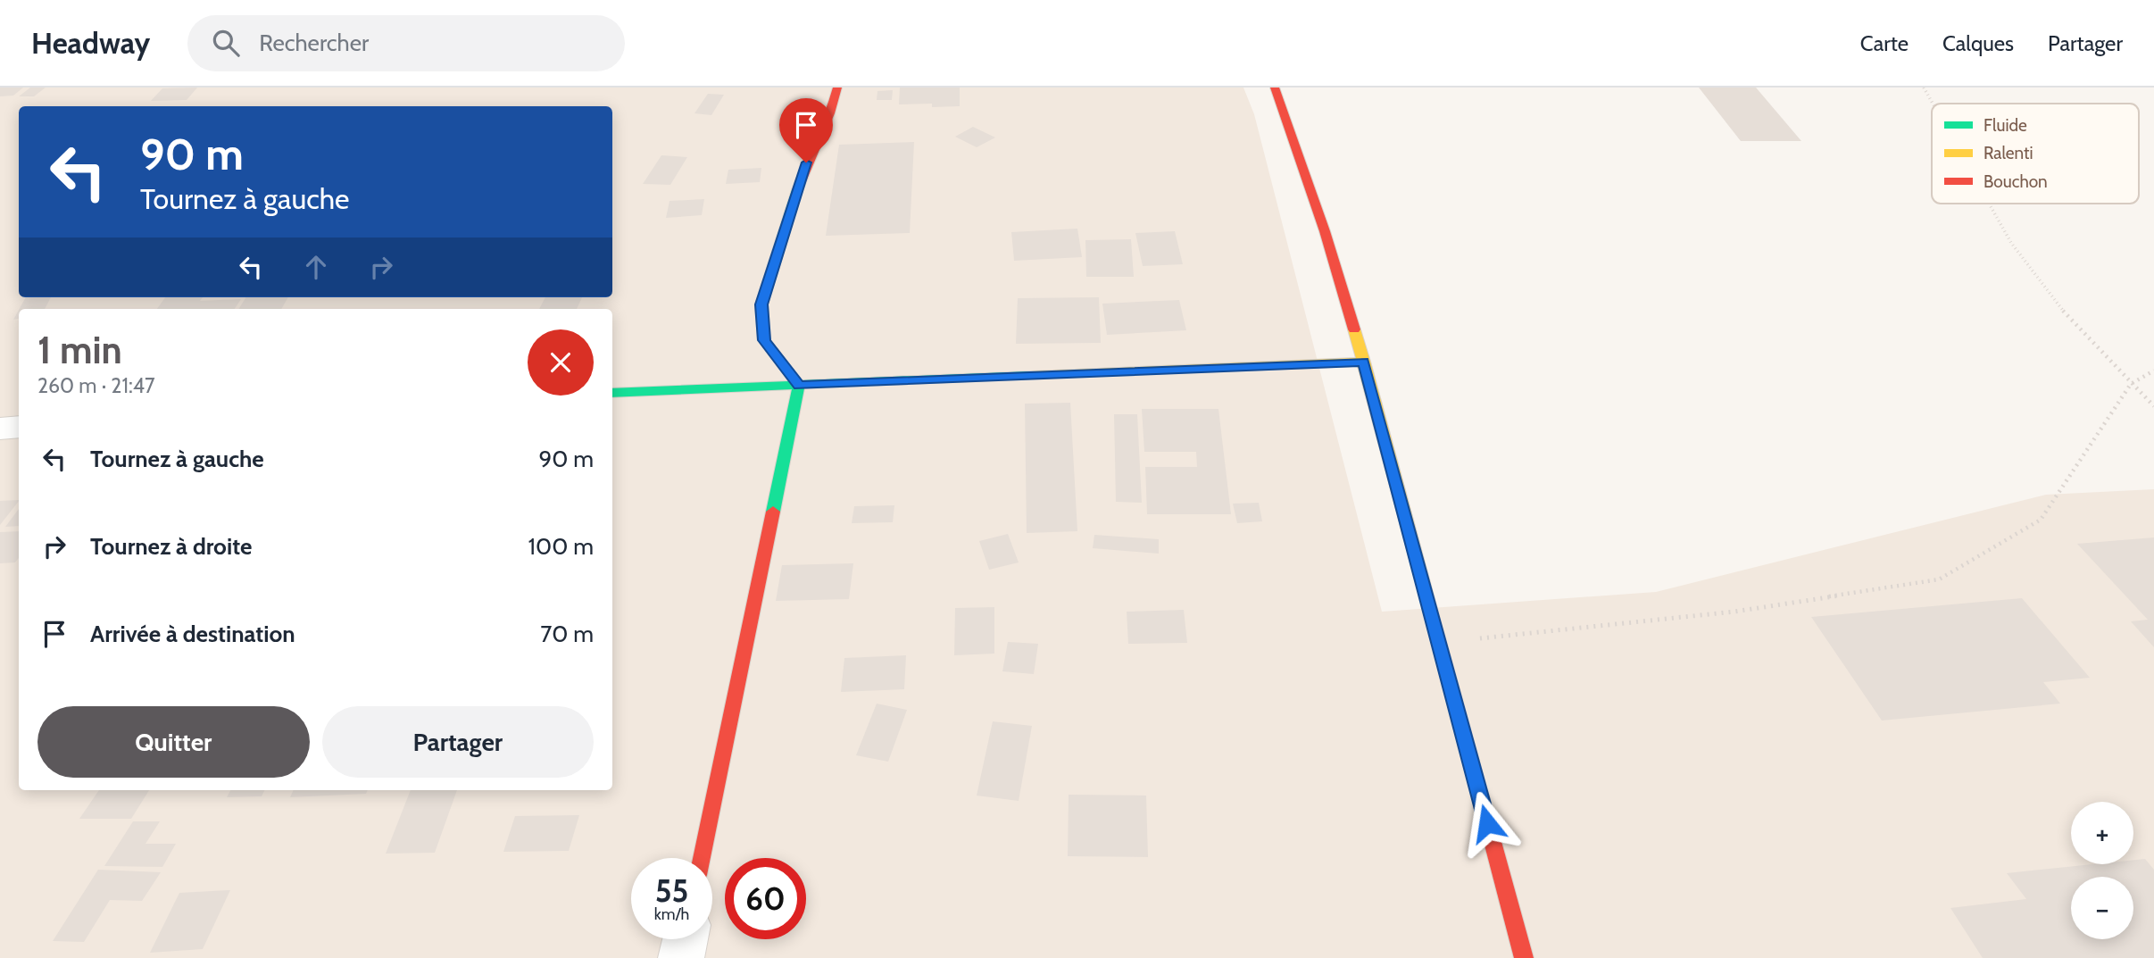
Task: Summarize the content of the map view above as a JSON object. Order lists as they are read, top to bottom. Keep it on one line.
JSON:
{"legend":["Fluide","Ralenti","Bouchon"],"page":{"header":"Headway","search":"Rechercher","nav":["Carte","Calques","Partager"],"turn":["90 m","Tournez à gauche"],"heading":["1 min","260 m · 21:47"],"list":[{"name":"Tournez à gauche","value":"90 m"},{"name":"Tournez à droite","value":"100 m"},{"name":"Arrivée à destination","value":"70 m"}],"buttons":["Quitter","Partager"],"map_buttons":["+","−"],"speed":"55 km/h","limit":"60"}}
